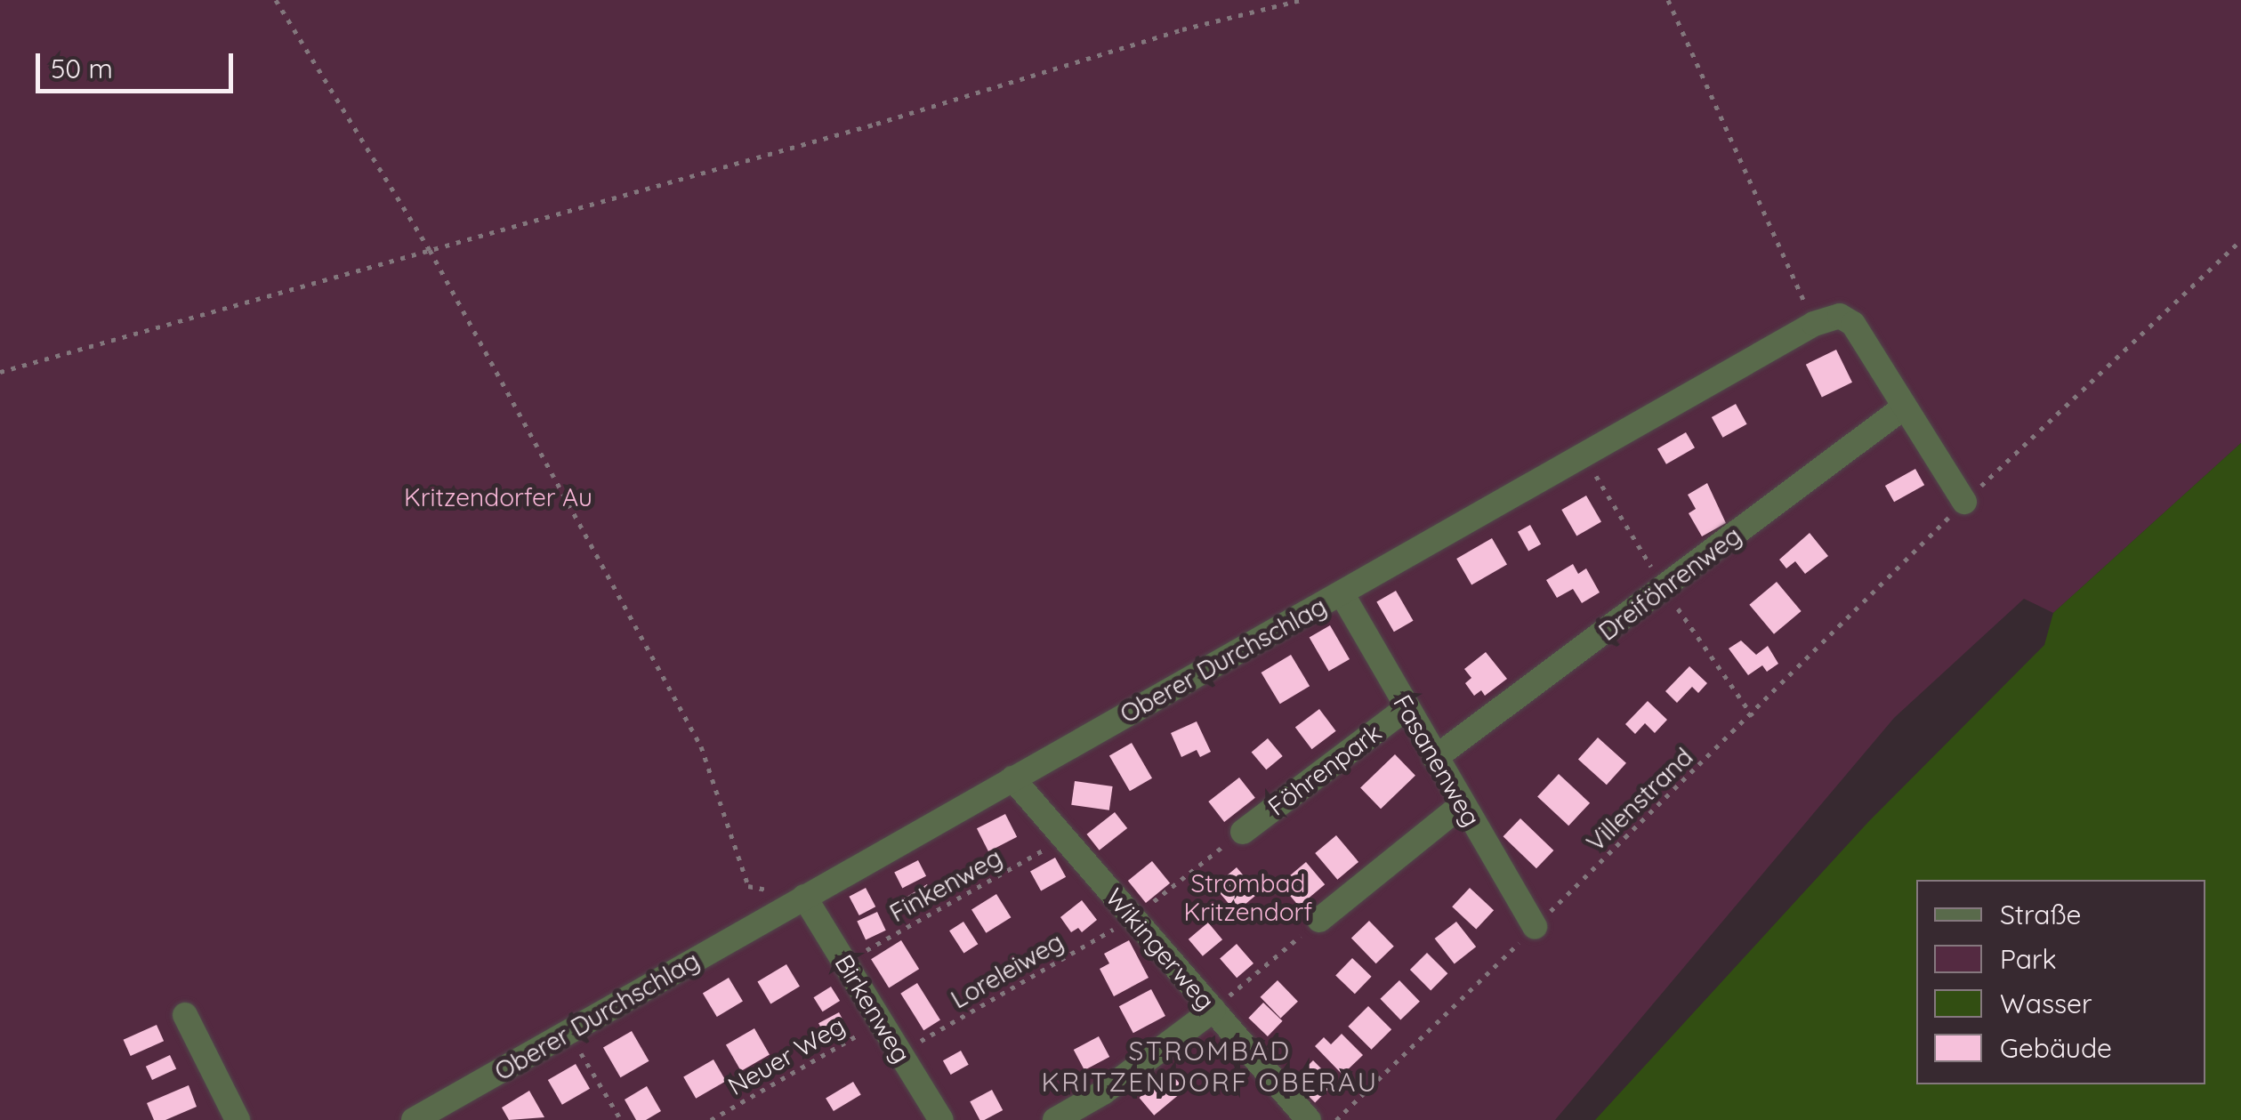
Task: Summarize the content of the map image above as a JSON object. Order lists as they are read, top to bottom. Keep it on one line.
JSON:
{"streets":{"street":["Dreiföhrenweg","Oberer Durchschlag","Fasanenweg","Föhrenpark","Wikingerweg","Birkenweg"],"path":["Villenstrand","Finkenweg","Loreleiweg","Neuer Weg"]},"crossings":[["Dreiföhrenweg","Fasanenweg"],["Oberer Durchschlag","Fasanenweg"],["Oberer Durchschlag","Wikingerweg"],["Oberer Durchschlag","Birkenweg"],["Fasanenweg","Föhrenpark"],["Fasanenweg","Villenstrand"],["Finkenweg","Wikingerweg"],["Finkenweg","Birkenweg"],["Wikingerweg","Loreleiweg"],["Loreleiweg","Birkenweg"],["Birkenweg","Neuer Weg"]],"districts":["STROMBAD KRITZENDORF OBERAU"],"parks":["Kritzendorfer Au","Strombad Kritzendorf"],"legend":["Straße","Park","Wasser","Gebäude"],"scale_bar":"50 m"}
